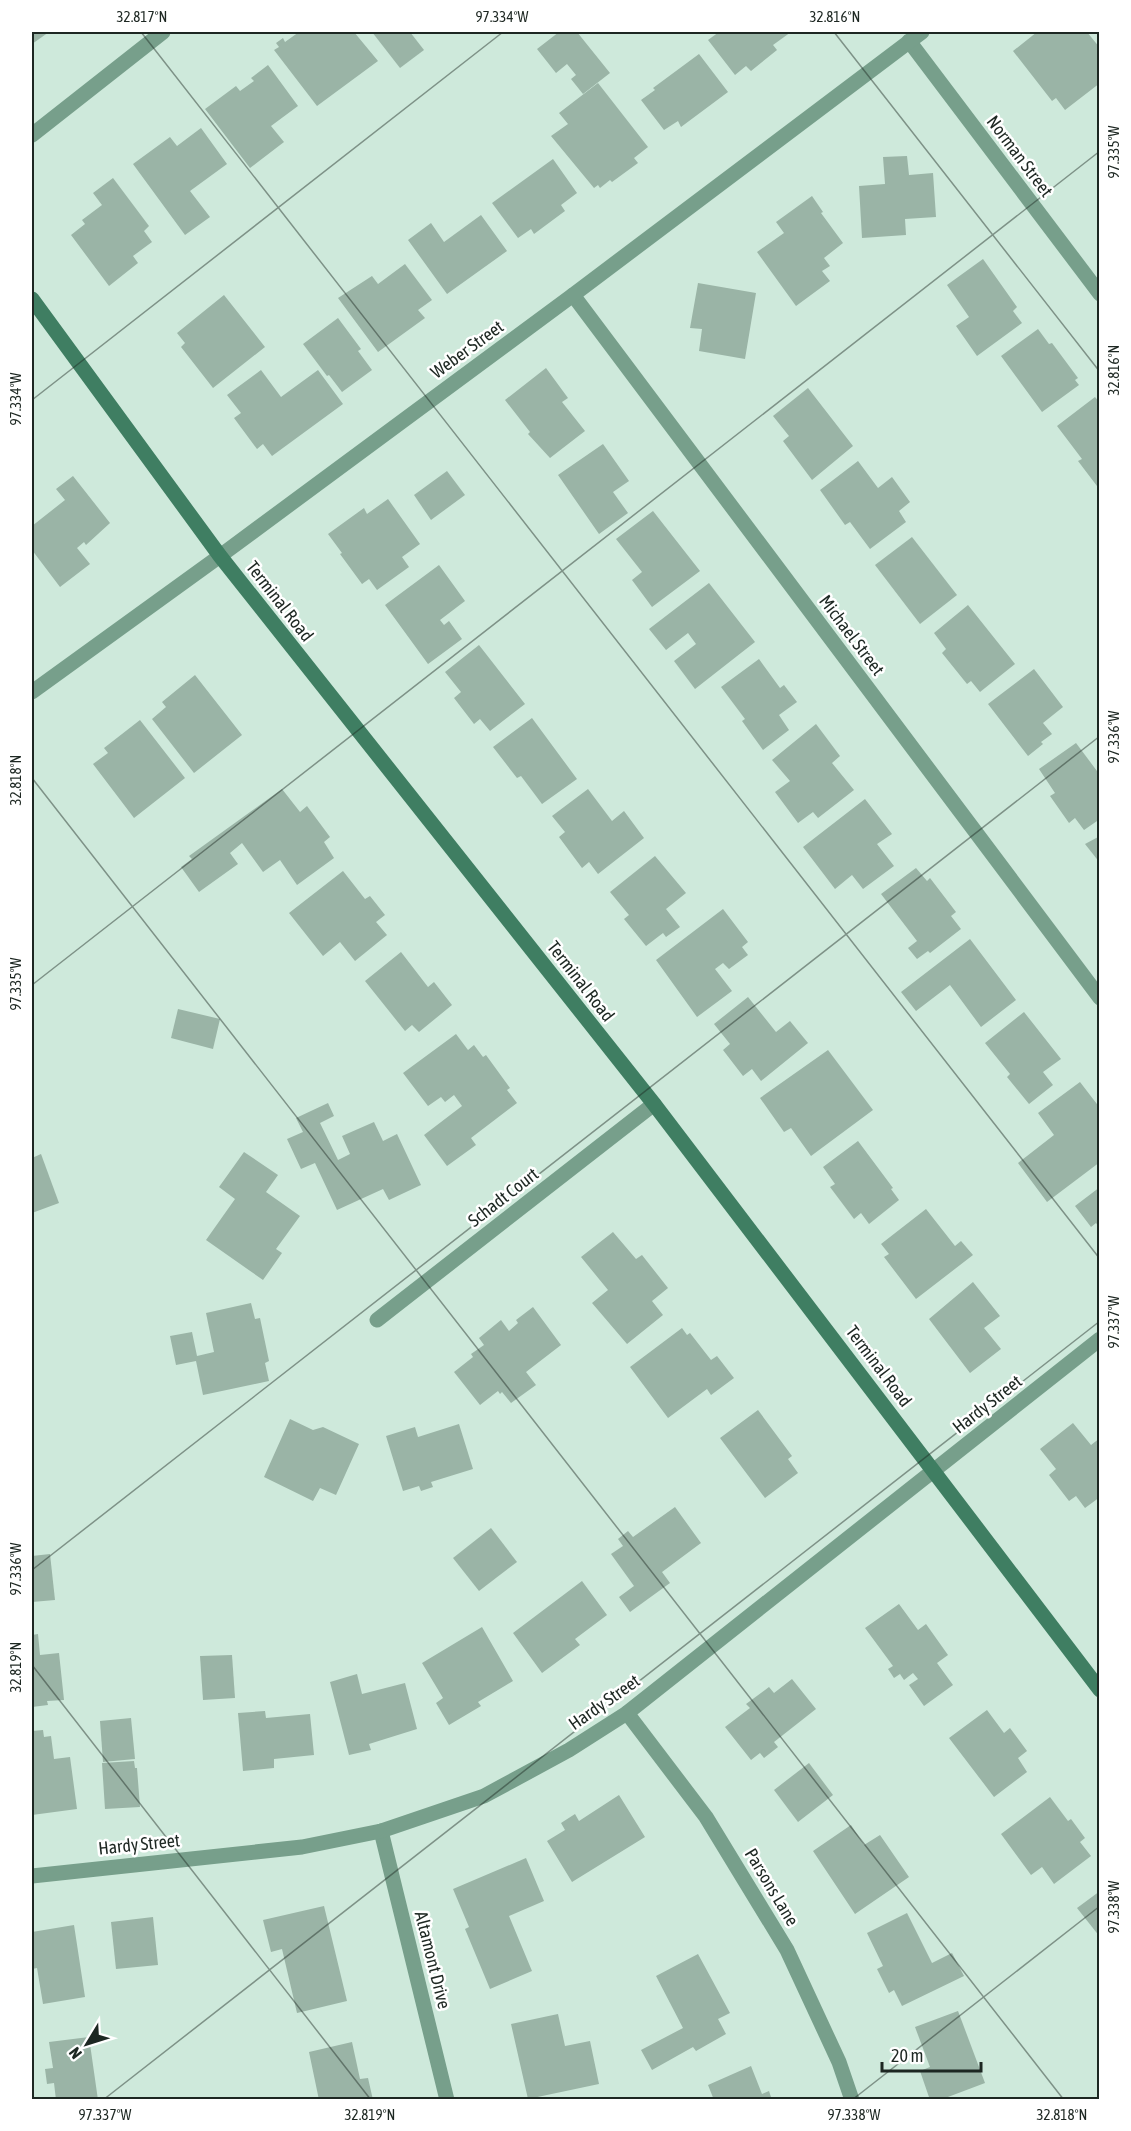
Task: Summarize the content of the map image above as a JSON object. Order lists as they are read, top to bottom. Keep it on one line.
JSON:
{"streets":{"main road":["Terminal Road"],"street":["Norman Street","Weber Street","Michael Street","Schadt Court","Hardy Street","Parsons Lane","Altamont Drive"]},"crossings":[["Norman Street","Weber Street"],["Weber Street","Terminal Road"],["Weber Street","Michael Street"],["Terminal Road","Schadt Court"],["Terminal Road","Hardy Street"],["Hardy Street","Parsons Lane"],["Hardy Street","Altamont Drive"]],"scale_bar":"20 m","north":"bottom left","coordinates":["32.817°N","97.334°W","32.816°N","97.335°W","97.336°W","32.818°N","97.337°W","32.819°N","97.338°W"]}
